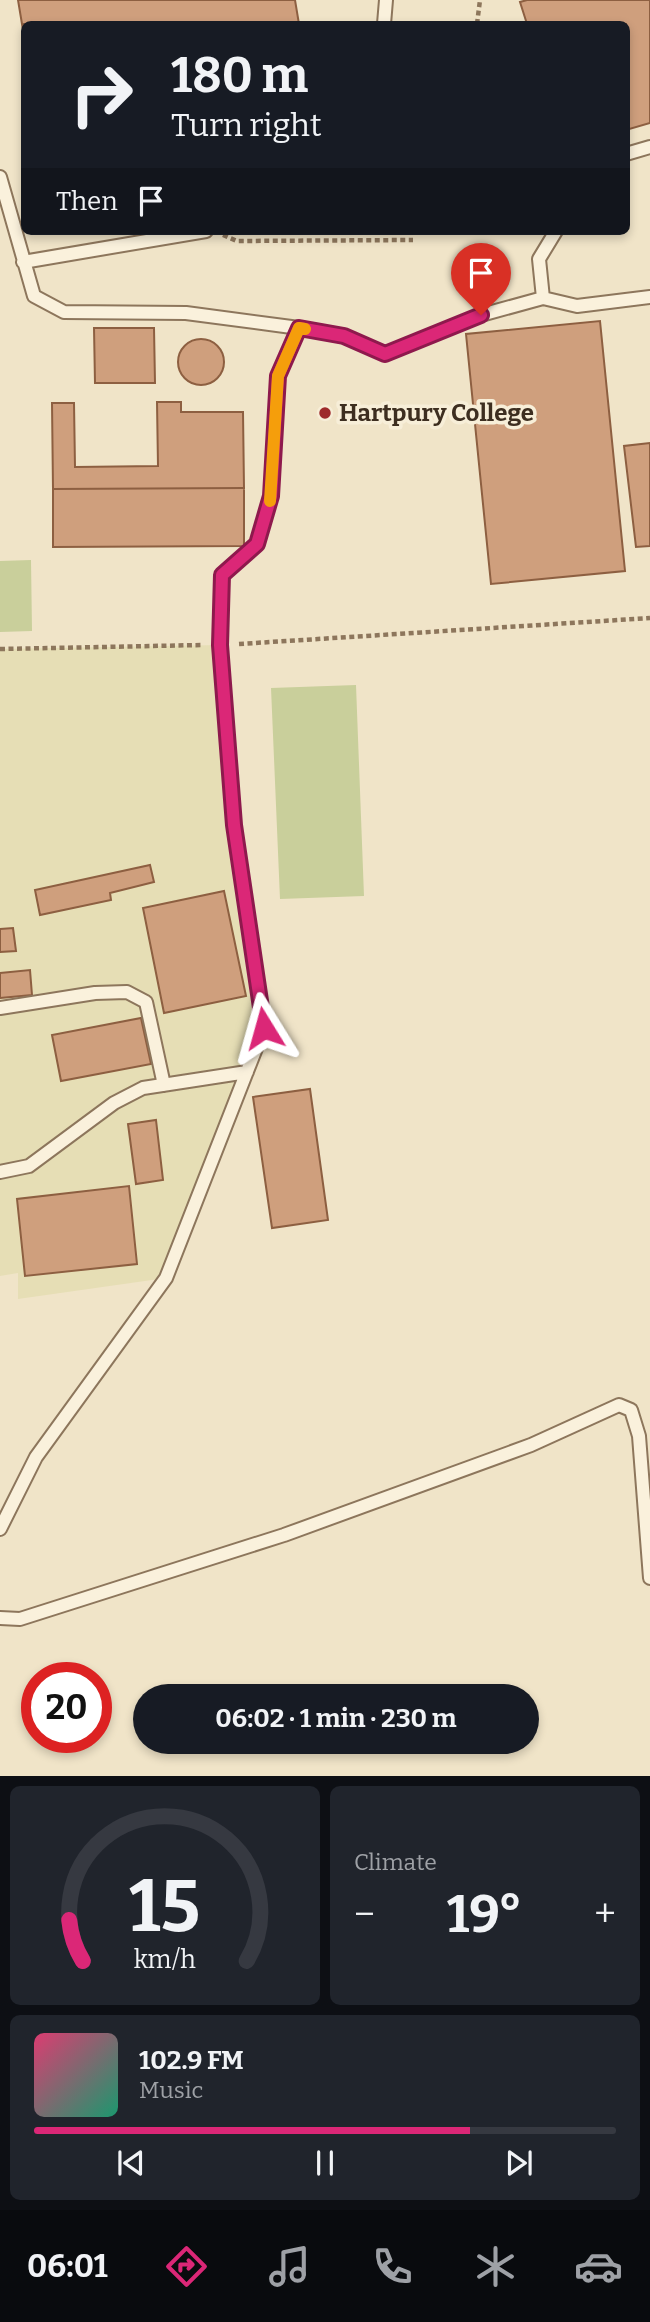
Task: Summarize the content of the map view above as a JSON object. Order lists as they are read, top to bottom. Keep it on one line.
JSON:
{"places":["Hartpury College"],"page":{"turn":["180 m","Turn right"],"then":"Then","limit":"20","trip":"06:02 · 1 min · 230 m","tile":"Climate","heat":["−","19°","+"],"song":["102.9 FM","Music"],"tabs":"06:01","gauge":["15","km/h"]}}
